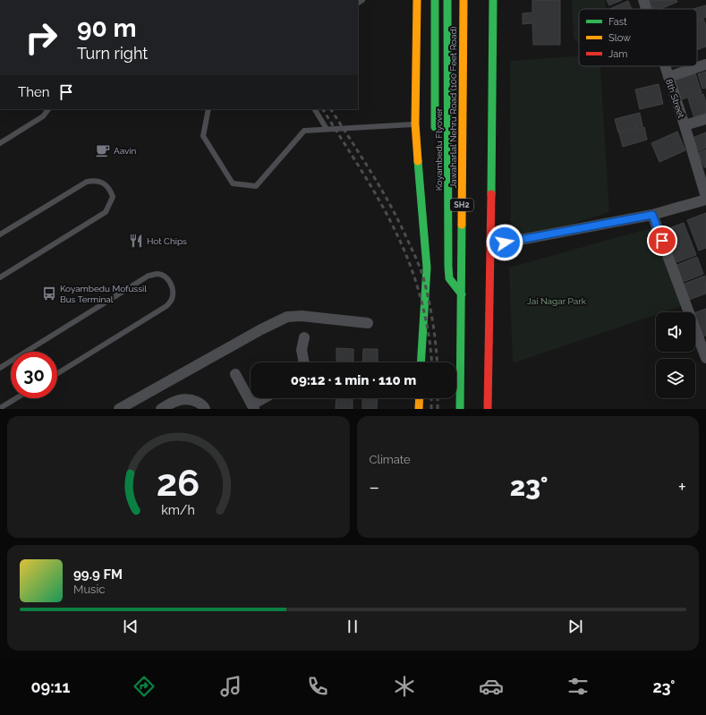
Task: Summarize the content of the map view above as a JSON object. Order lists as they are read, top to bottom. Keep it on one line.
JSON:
{"streets":{"main road":["Jawaharlal Nehru Road (100 Feet Road)","Koyambedu Flyover","SH2"],"street":["8th Street"]},"crossings":[["Jawaharlal Nehru Road (100 Feet Road)","Koyambedu Flyover"]],"parks":["Jai Nagar Park"],"places":{"cafe":["Aavin"],"restaurant":["Hot Chips"],"bus stop":["Koyambedu Mofussil Bus Terminal"]},"legend":["Fast","Slow","Jam"],"page":{"turn":["90 m","Turn right"],"then":"Then","limit":"30","trip":"09:12 · 1 min · 110 m","tile":"Climate","heat":["−","23°","+"],"song":["99.9 FM","Music"],"tabs":["09:11","23°"],"gauge":["26","km/h"]}}
